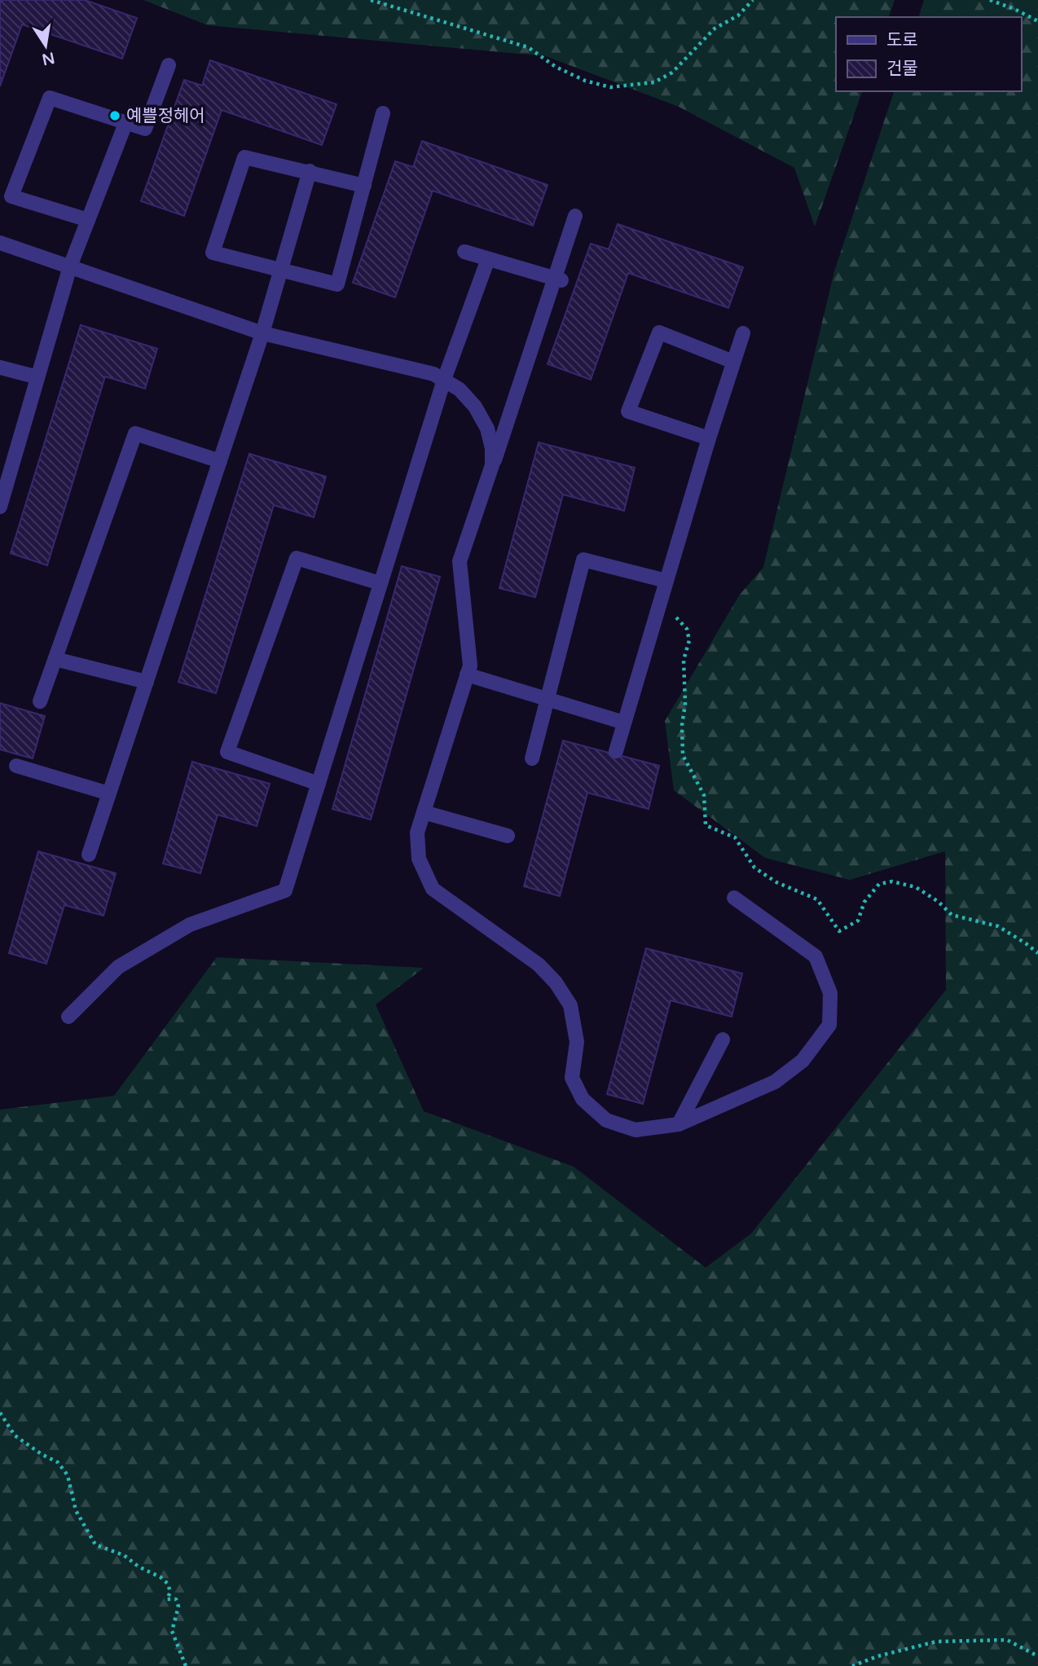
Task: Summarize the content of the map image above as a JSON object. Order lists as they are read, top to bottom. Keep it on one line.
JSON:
{"places":["예쁠정헤어"],"legend":["도로","건물"],"north":"bottom"}
